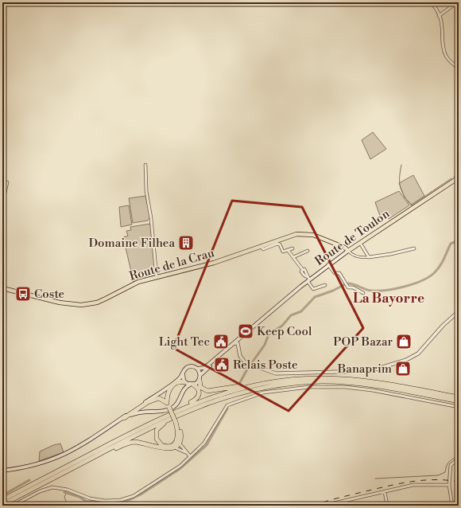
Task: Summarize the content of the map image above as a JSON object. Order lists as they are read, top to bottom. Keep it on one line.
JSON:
{"streets":{"main road":["Route de Toulon","Route de la Crau"]},"crossings":[["Route de Toulon","Route de la Crau"]],"districts":["La Bayorre"],"places":{"building":["Domaine Filhea"],"bus stop":["Coste"],"sports":["Keep Cool"],"public building":["Light Tec","Relais Poste"],"shop":["POP Bazar","Banaprim"]}}
